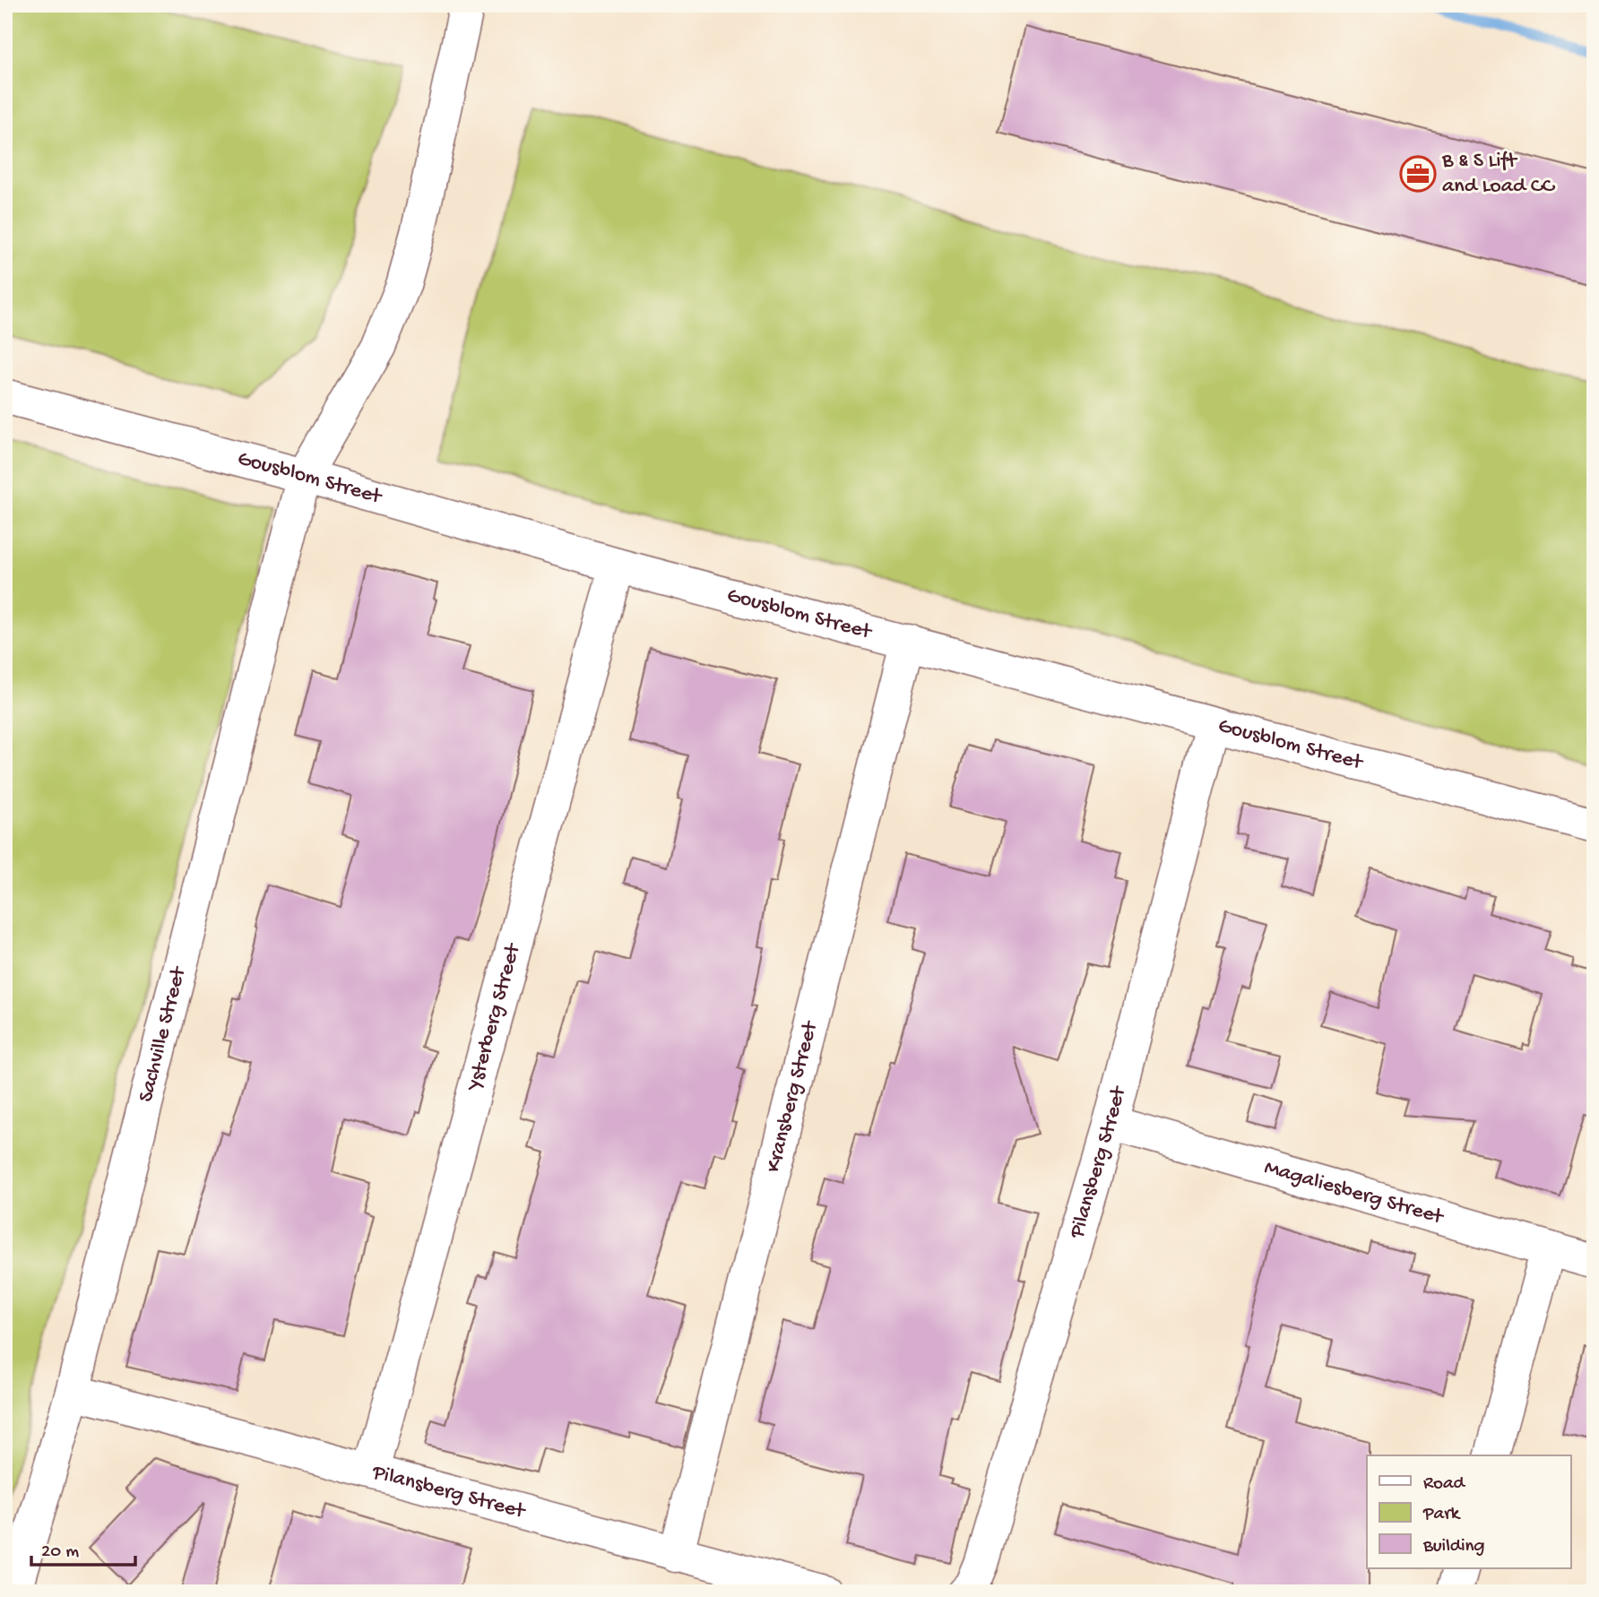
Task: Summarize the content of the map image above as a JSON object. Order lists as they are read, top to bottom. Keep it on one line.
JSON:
{"streets":{"street":["Gousblom Street","Ysterberg Street","Sachville Street","Kransberg Street","Pilansberg Street","Magaliesberg Street"]},"crossings":[["Gousblom Street","Ysterberg Street"],["Gousblom Street","Sachville Street"],["Gousblom Street","Kransberg Street"],["Gousblom Street","Pilansberg Street"],["Ysterberg Street","Pilansberg Street"],["Sachville Street","Pilansberg Street"],["Kransberg Street","Pilansberg Street"],["Pilansberg Street","Magaliesberg Street"]],"places":{"office":["B & S Lift and Load CC"]},"legend":["Road","Park","Building"],"scale_bar":"20 m"}
